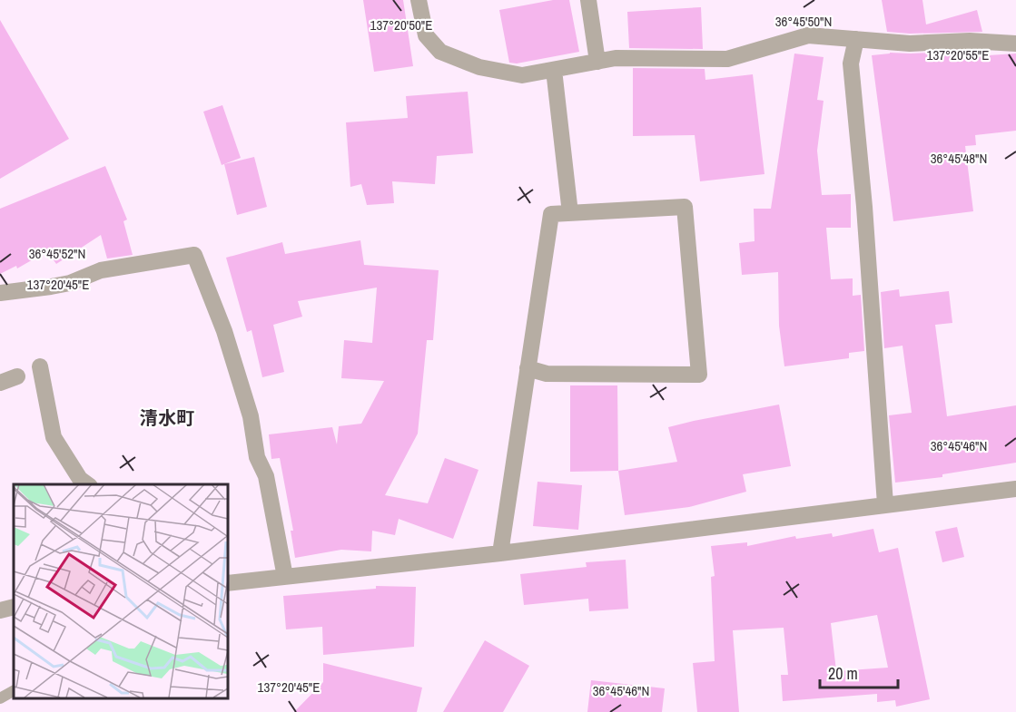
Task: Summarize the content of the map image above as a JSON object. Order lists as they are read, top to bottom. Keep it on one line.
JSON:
{"districts":["清水町"],"scale_bar":"20 m","coordinates":["36°45'50\"N","137°20'50\"E","137°20'55\"E","36°45'48\"N","36°45'52\"N","137°20'45\"E","36°45'46\"N"]}
